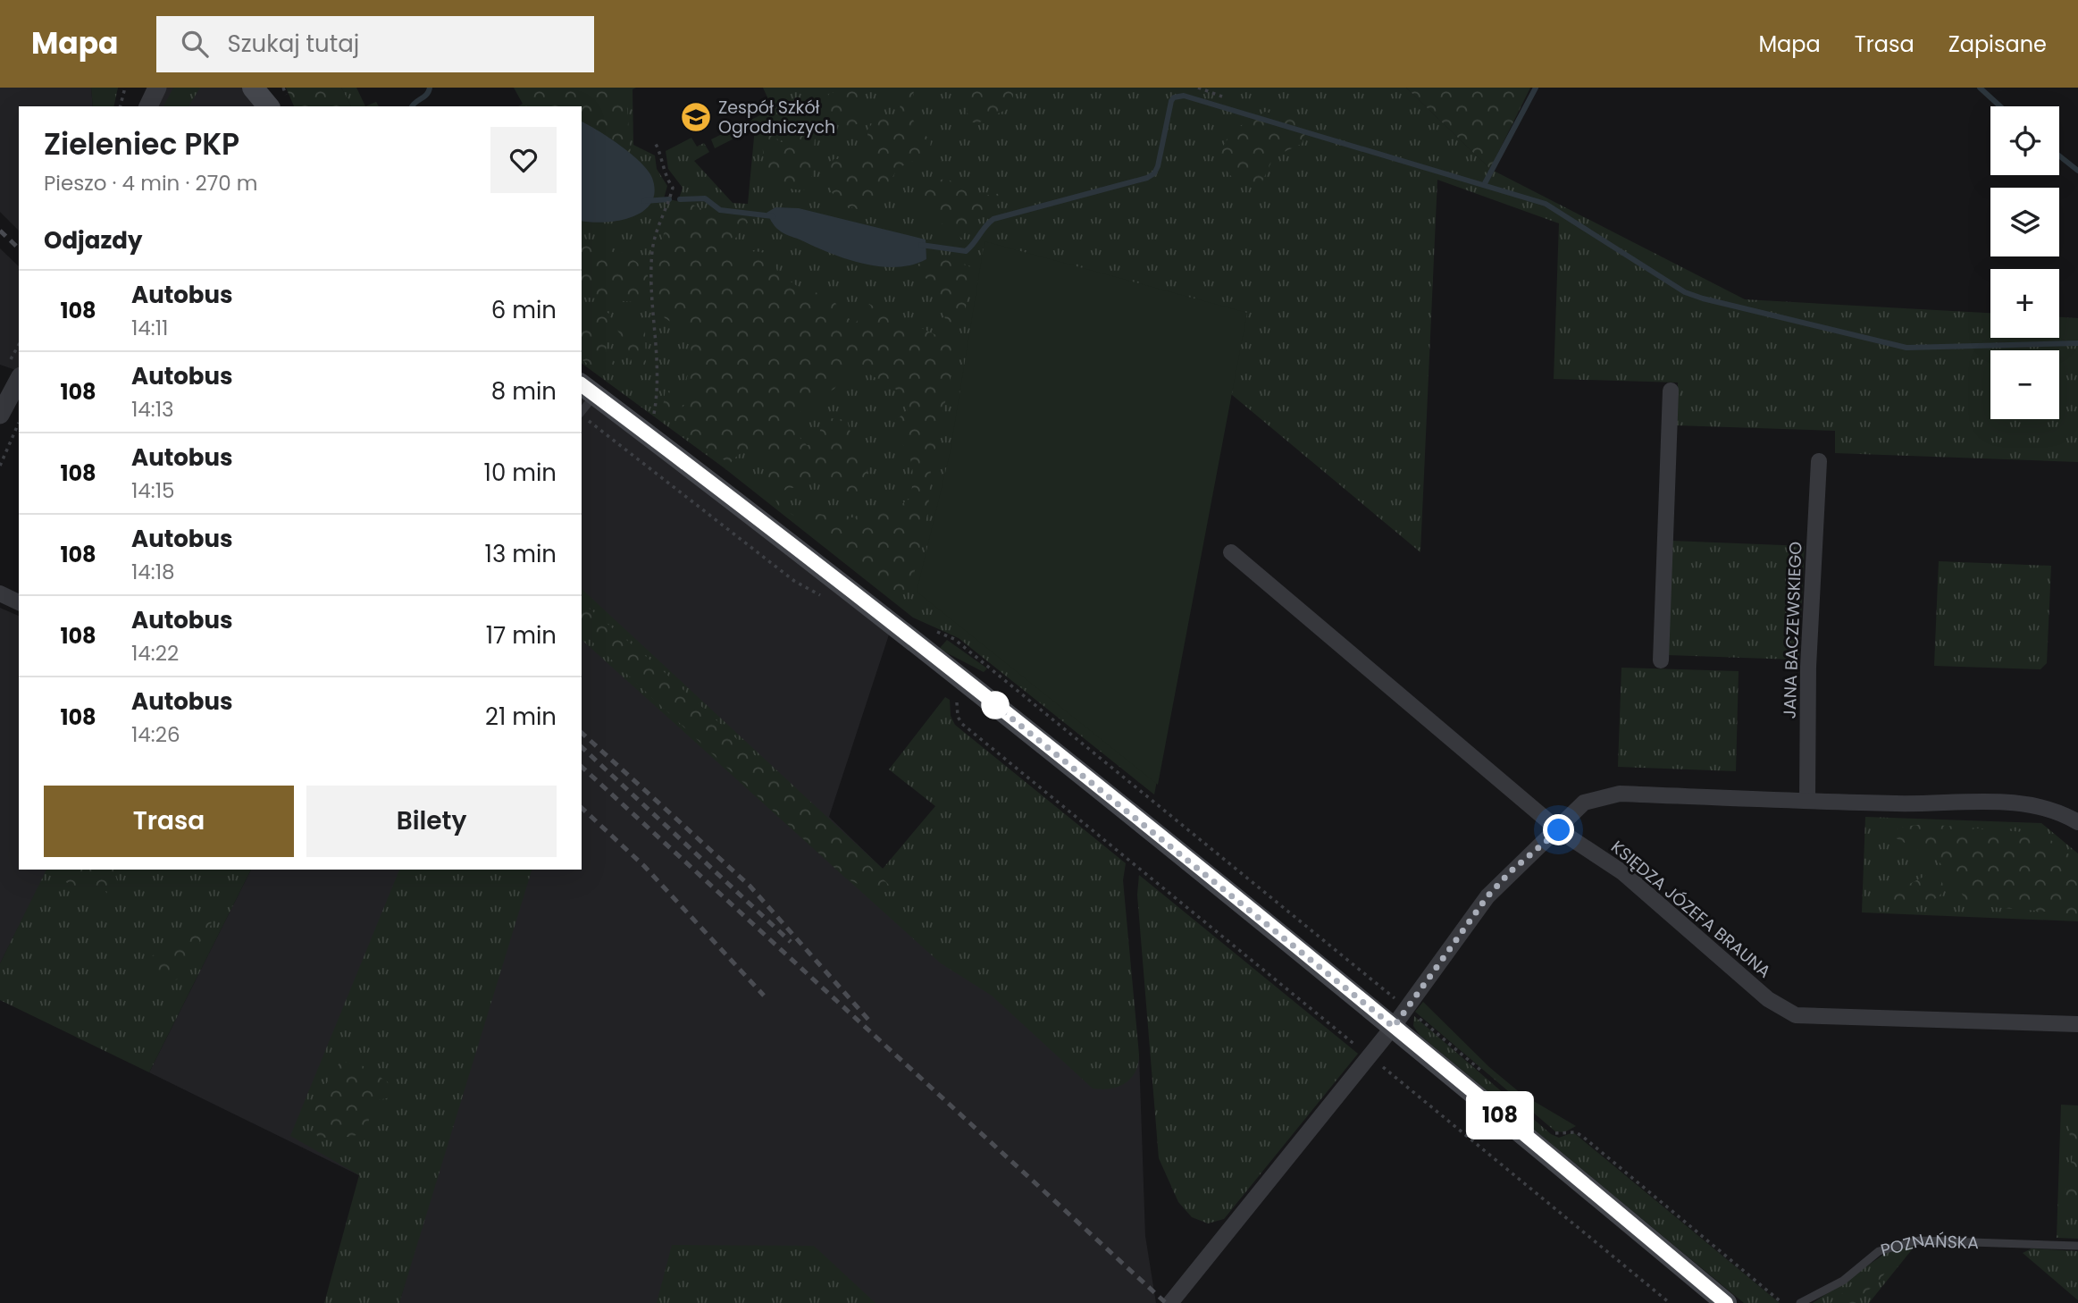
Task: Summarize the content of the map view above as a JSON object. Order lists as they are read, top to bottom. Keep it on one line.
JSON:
{"streets":{"street":["JANA BACZEWSKIEGO","KSIĘDZA JÓZEFA BRAUNA"],"lane":["POZNAŃSKA"]},"places":{"school or university":["Zespół Szkół Ogrodniczych"]},"lines":["bus line 108"],"page":{"header":"Mapa","search":"Szukaj tutaj","nav":["Mapa","Trasa","Zapisane"],"on_map":"108","map_buttons":["+","−"],"heading":[["Zieleniec PKP","Pieszo · 4 min · 270 m"],"Odjazdy"],"list":[{"mark":"108","name":"Autobus","note":"14:11","value":"6 min"},{"mark":"108","name":"Autobus","note":"14:13","value":"8 min"},{"mark":"108","name":"Autobus","note":"14:15","value":"10 min"},{"mark":"108","name":"Autobus","note":"14:18","value":"13 min"},{"mark":"108","name":"Autobus","note":"14:22","value":"17 min"},{"mark":"108","name":"Autobus","note":"14:26","value":"21 min"}],"buttons":["Trasa","Bilety"]}}
